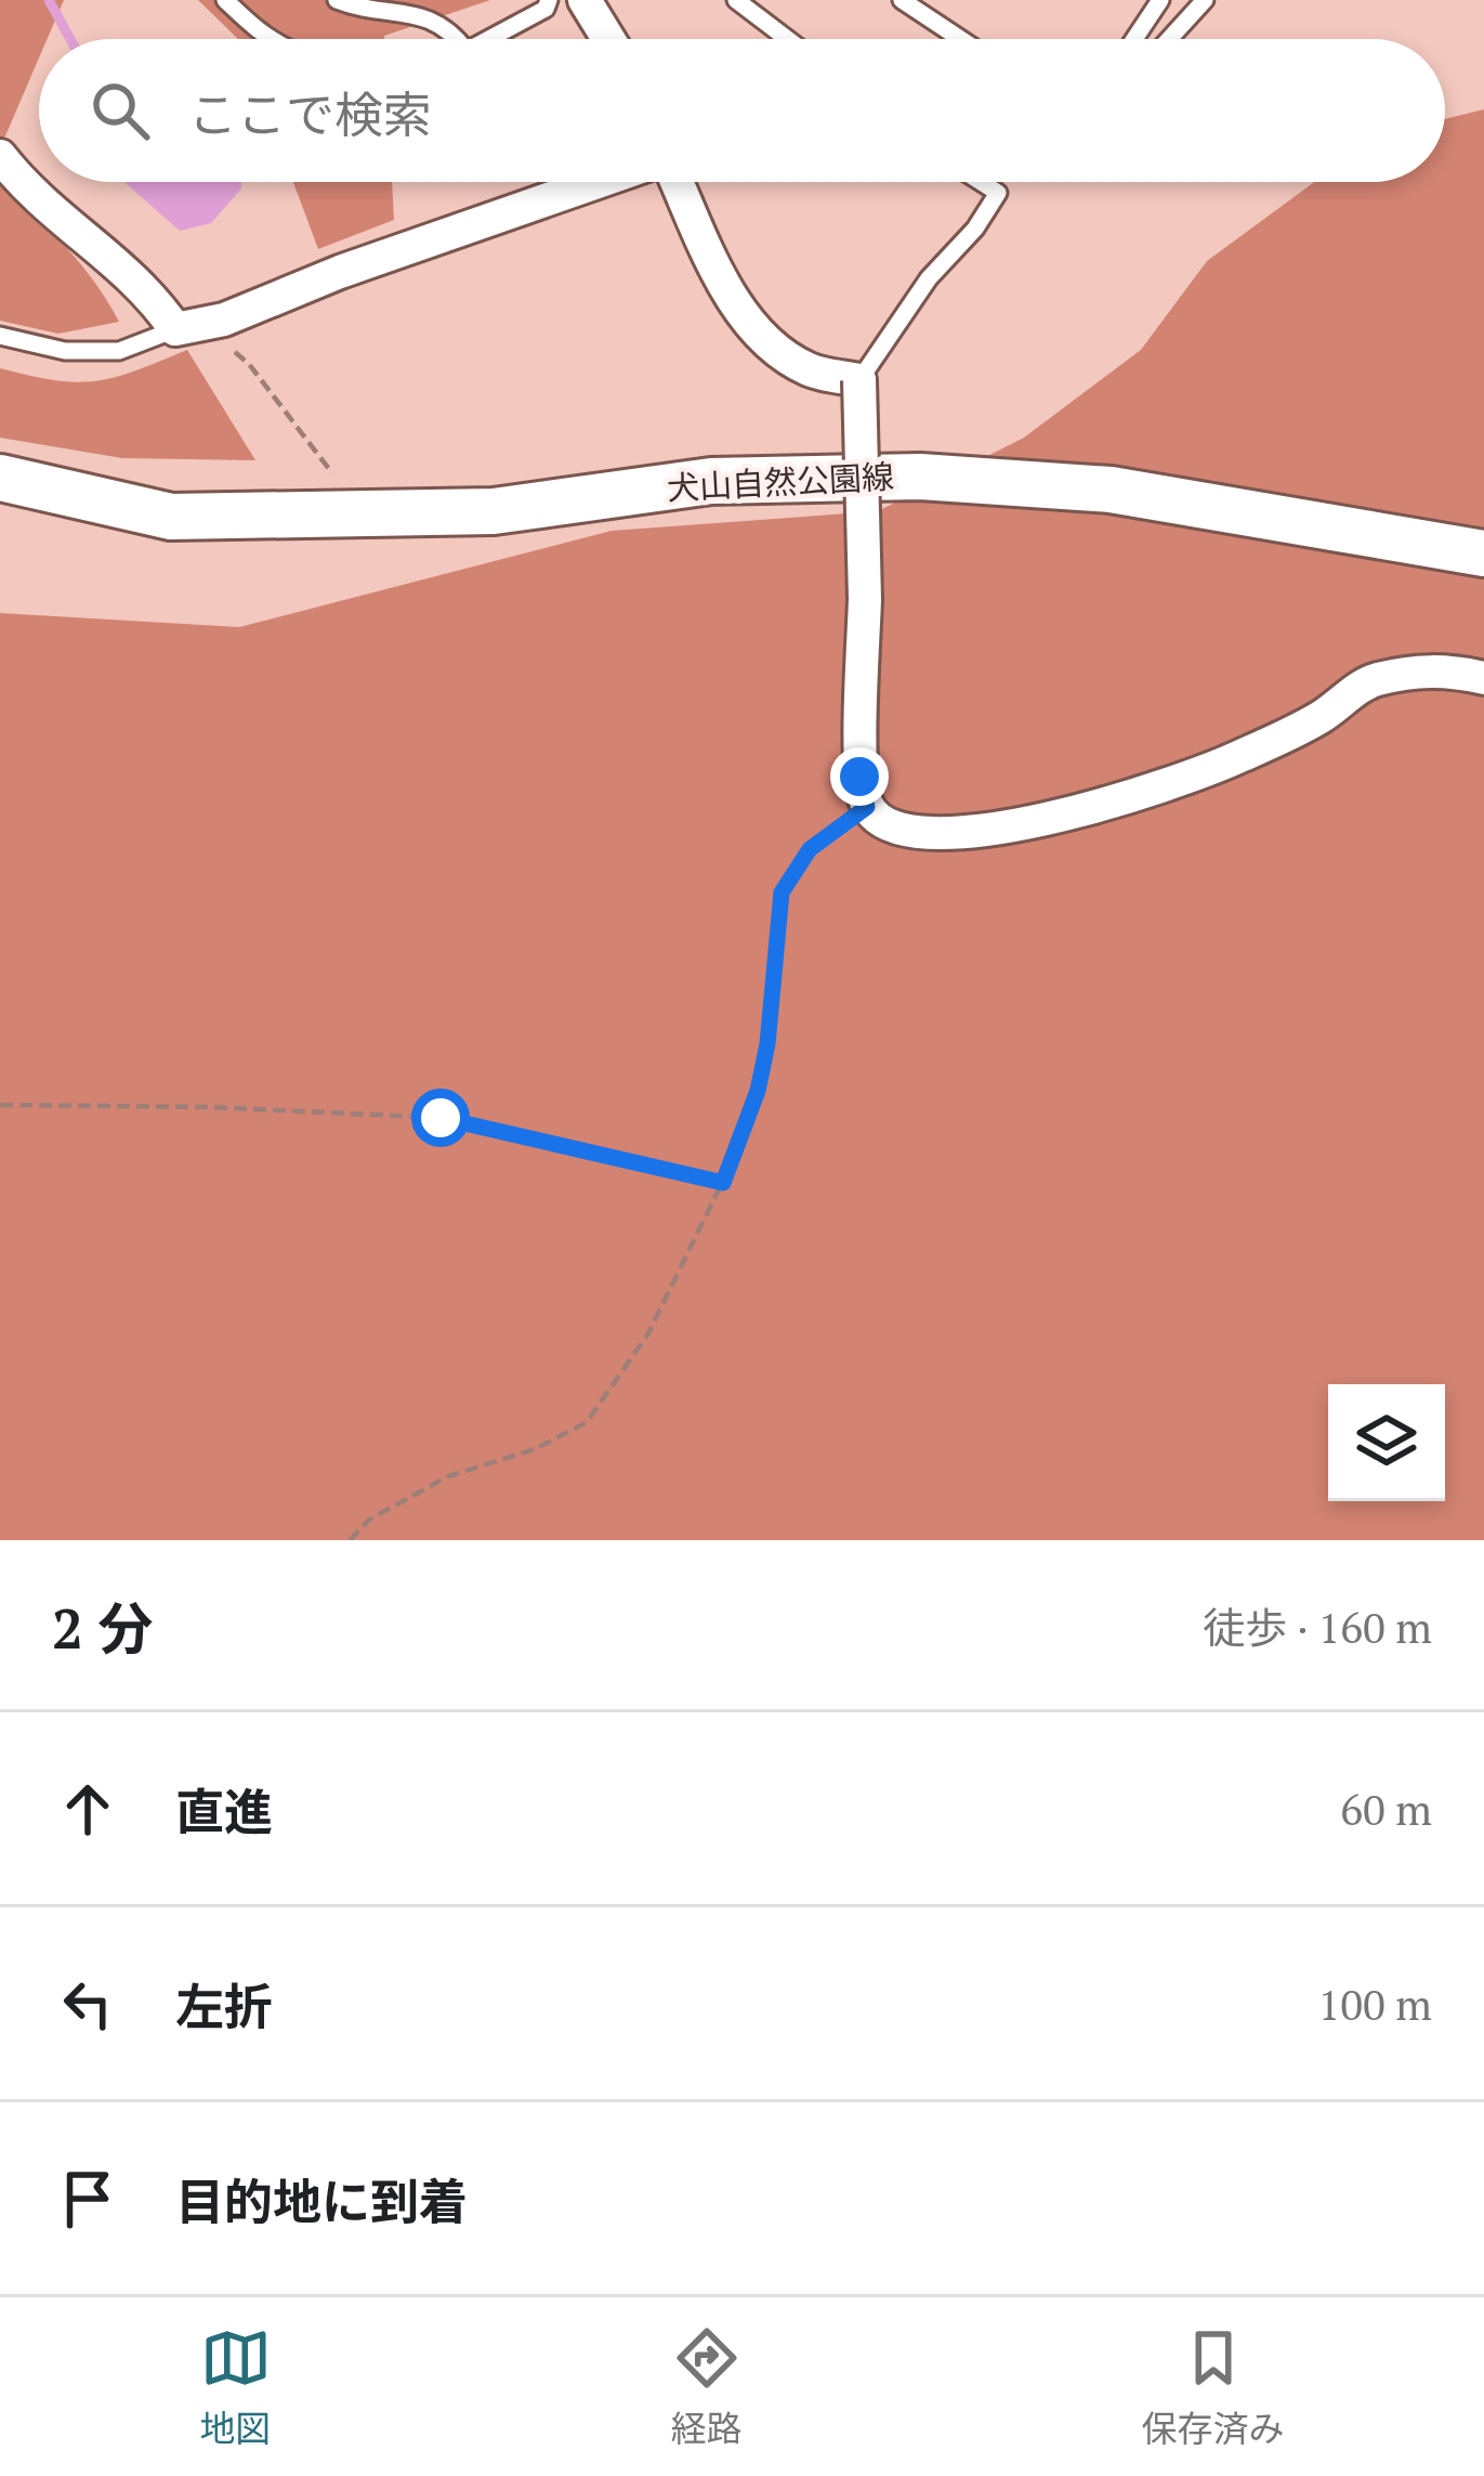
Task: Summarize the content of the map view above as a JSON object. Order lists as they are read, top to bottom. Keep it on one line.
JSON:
{"streets":{"main road":["犬山自然公園線"]},"page":{"search":"ここで検索","heading":["2 分","徒歩 · 160 m"],"list":[["直進","60 m"],["左折","100 m"],"目的地に到着"],"nav":["地図","経路","保存済み"]}}
